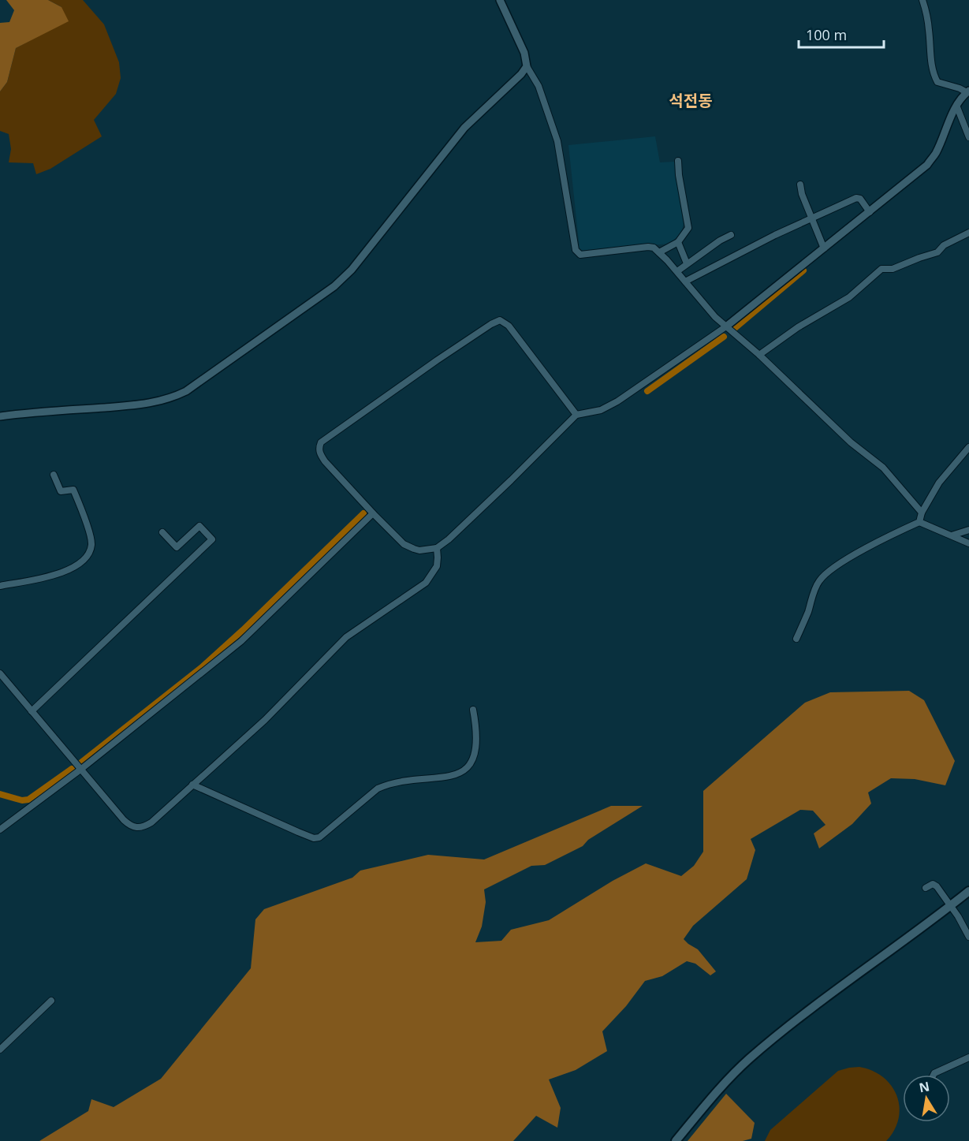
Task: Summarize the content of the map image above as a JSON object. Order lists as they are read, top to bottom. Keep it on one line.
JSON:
{"districts":["석전동"],"scale_bar":"100 m","north":"top"}
